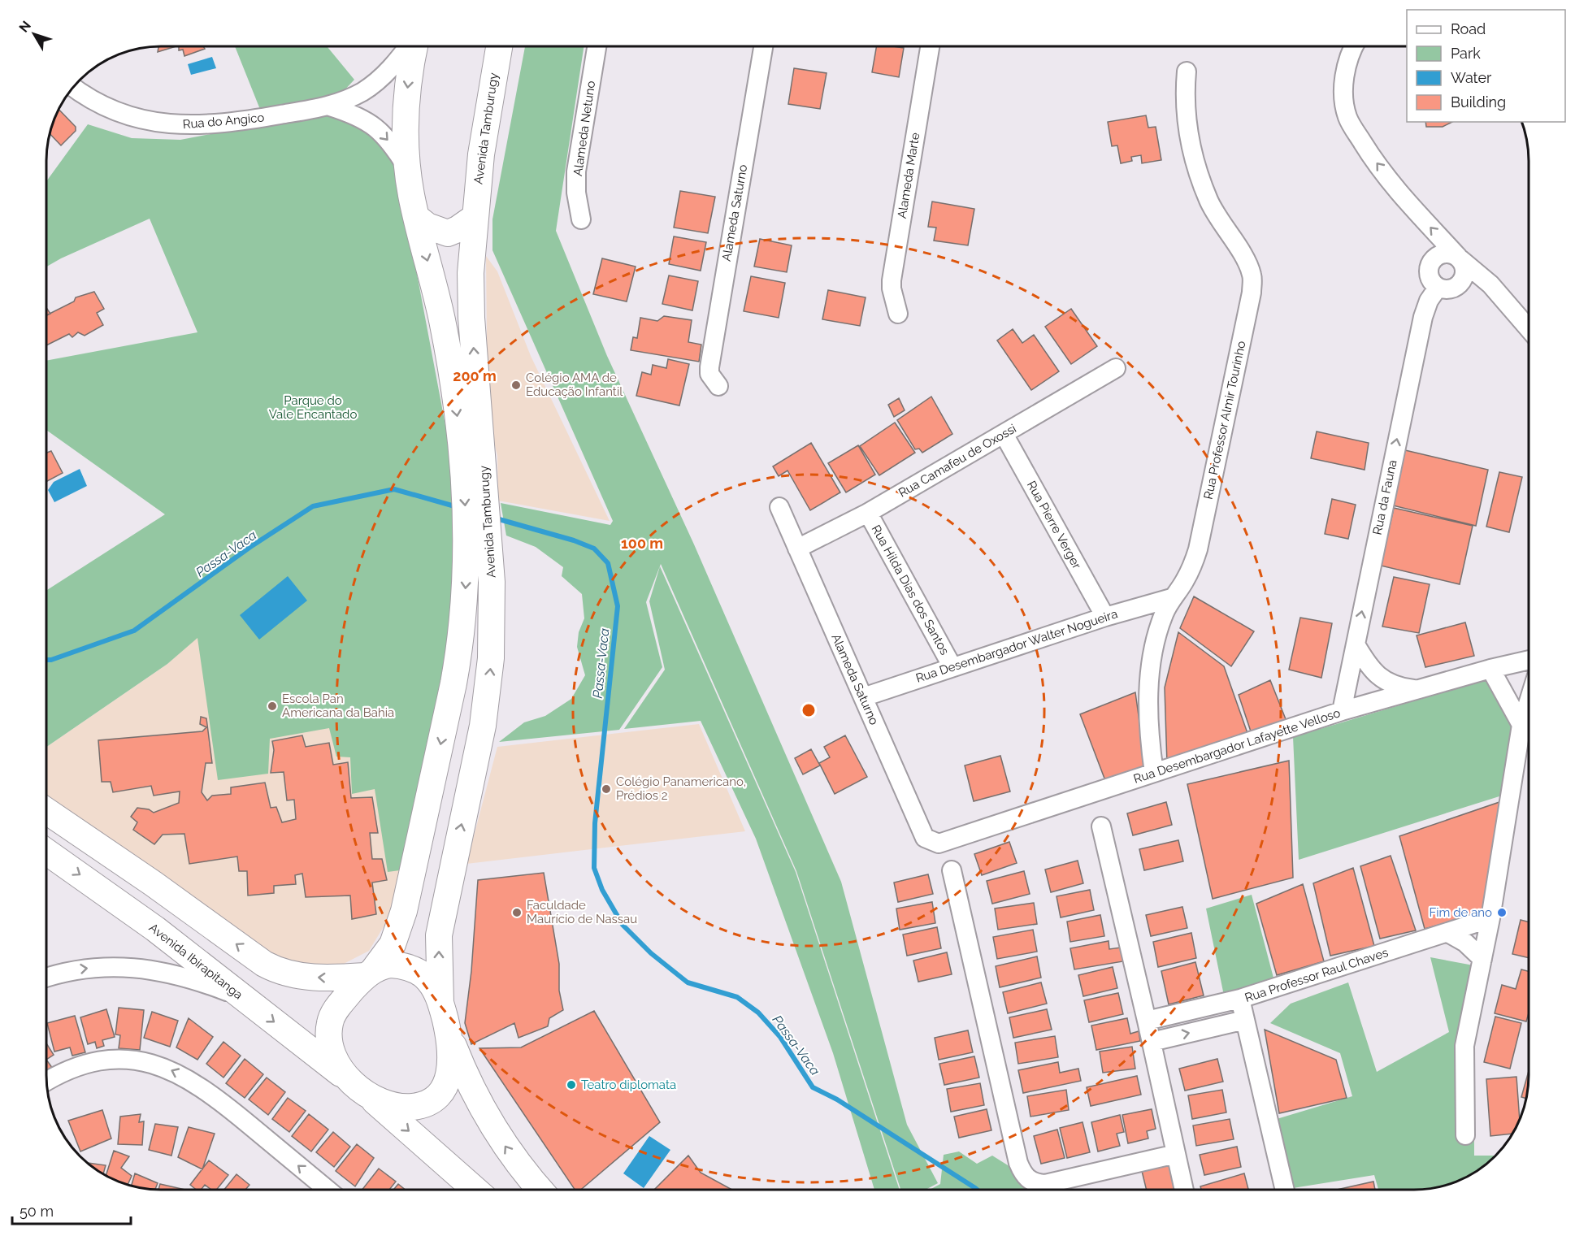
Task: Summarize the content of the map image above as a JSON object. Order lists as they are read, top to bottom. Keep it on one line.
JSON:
{"streets":{"main road":["Avenida Tamburugy","Avenida Ibirapitanga"],"street":["Rua do Angico","Alameda Netuno","Alameda Marte","Alameda Saturno","Rua Professor Almir Tourinho","Rua Camafeu de Oxossi","Rua da Fauna","Rua Pierre Verger","Rua Hilda Dias dos Santos","Rua Desembargador Walter Nogueira","Rua Desembargador Lafayette Velloso","Rua Professor Raul Chaves"]},"crossings":[["Rua do Angico","Avenida Tamburugy"],["Avenida Tamburugy","Avenida Ibirapitanga"],["Alameda Saturno","Rua Camafeu de Oxossi"],["Alameda Saturno","Rua Desembargador Walter Nogueira"],["Alameda Saturno","Rua Desembargador Lafayette Velloso"],["Rua Professor Almir Tourinho","Rua Desembargador Walter Nogueira"],["Rua Professor Almir Tourinho","Rua Desembargador Lafayette Velloso"],["Rua Camafeu de Oxossi","Rua Pierre Verger"],["Rua Camafeu de Oxossi","Rua Hilda Dias dos Santos"],["Rua da Fauna","Rua Desembargador Lafayette Velloso"],["Rua Pierre Verger","Rua Desembargador Walter Nogueira"],["Rua Hilda Dias dos Santos","Rua Desembargador Walter Nogueira"]],"one_way":["Rua da Fauna"],"water":["Passa-Vaca"],"parks":["Parque do Vale Encantado"],"places":["Colégio AMA de Educação Infantil","Escola Pan Americana da Bahia","Colégio Panamericano, Prédios 2","Faculdade Maurício de Nassau","Fim de ano","Teatro diplomata"],"legend":["Road","Park","Water","Building"],"scale_bar":"50 m","north":"top left","rings":["200 m","100 m"]}
